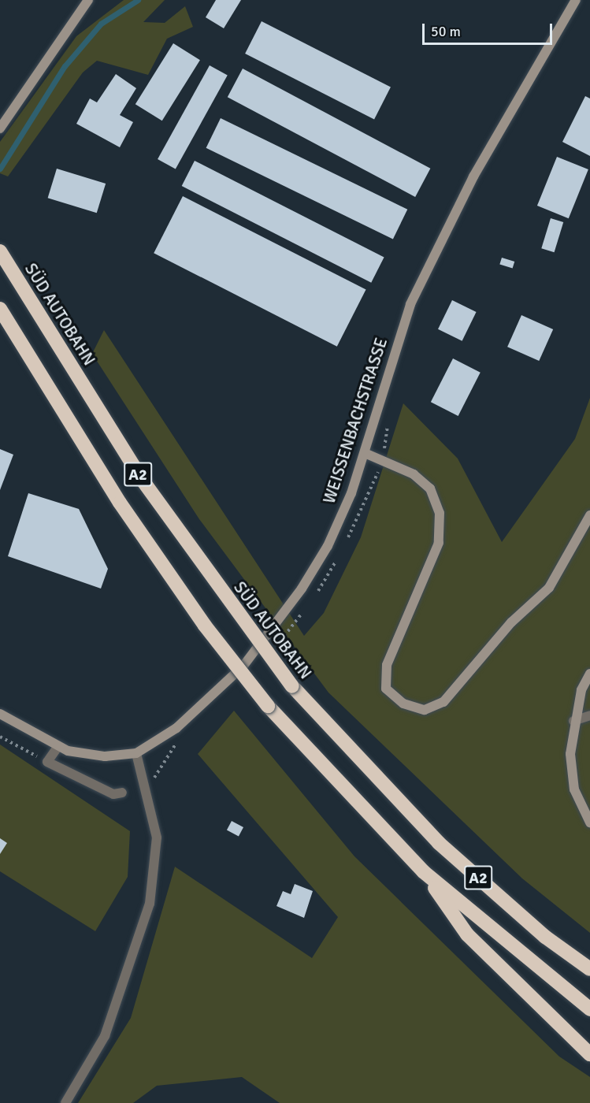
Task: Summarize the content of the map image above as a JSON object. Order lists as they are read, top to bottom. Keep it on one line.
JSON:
{"streets":{"highway":["SÜD AUTOBAHN","A2"],"main road":["WEISSENBACHSTRASSE"]},"scale_bar":"50 m"}
